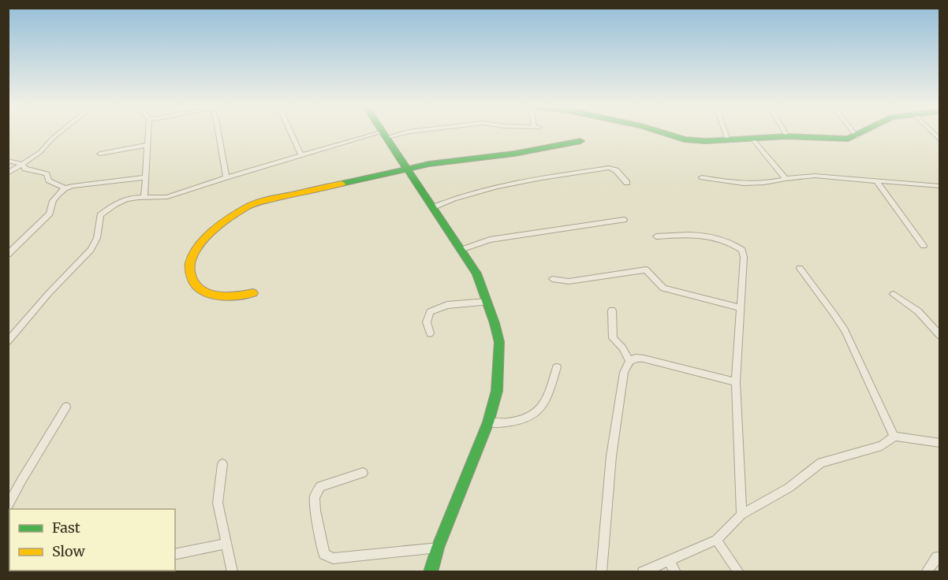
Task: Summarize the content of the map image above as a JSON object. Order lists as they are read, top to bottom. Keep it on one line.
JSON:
{"legend":["Fast","Slow"]}
